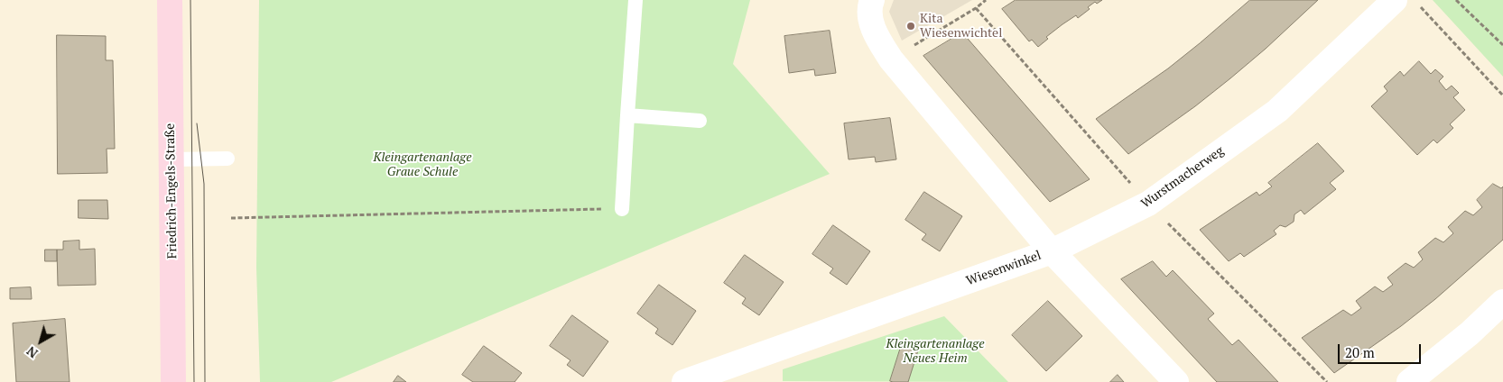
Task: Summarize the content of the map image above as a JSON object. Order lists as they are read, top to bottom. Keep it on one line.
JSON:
{"streets":{"main road":["Friedrich-Engels-Straße"],"street":["Wurstmacherweg","Wiesenwinkel"]},"crossings":[["Wurstmacherweg","Wiesenwinkel"]],"parks":["Kleingartenanlage Graue Schule","Kleingartenanlage Neues Heim"],"places":["Kita Wiesenwichtel"],"scale_bar":"20 m","north":"bottom left"}
